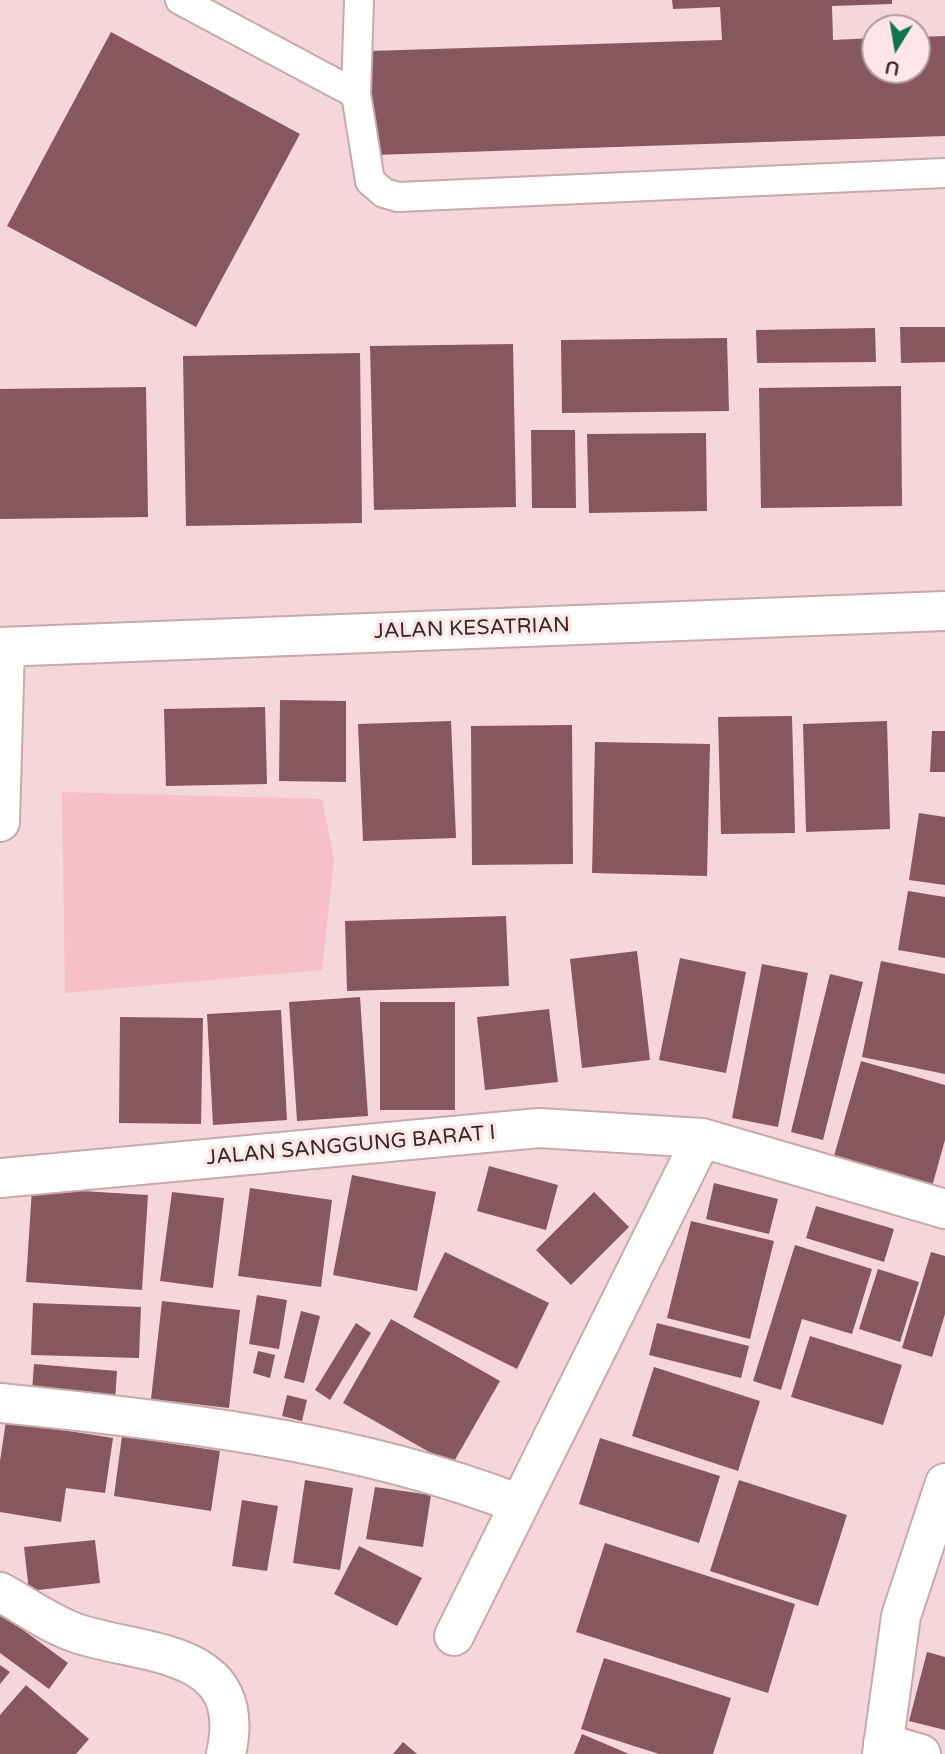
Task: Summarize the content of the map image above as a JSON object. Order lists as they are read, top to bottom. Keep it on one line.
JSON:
{"streets":{"street":["JALAN KESATRIAN","JALAN SANGGUNG BARAT I"]},"north":"bottom"}
